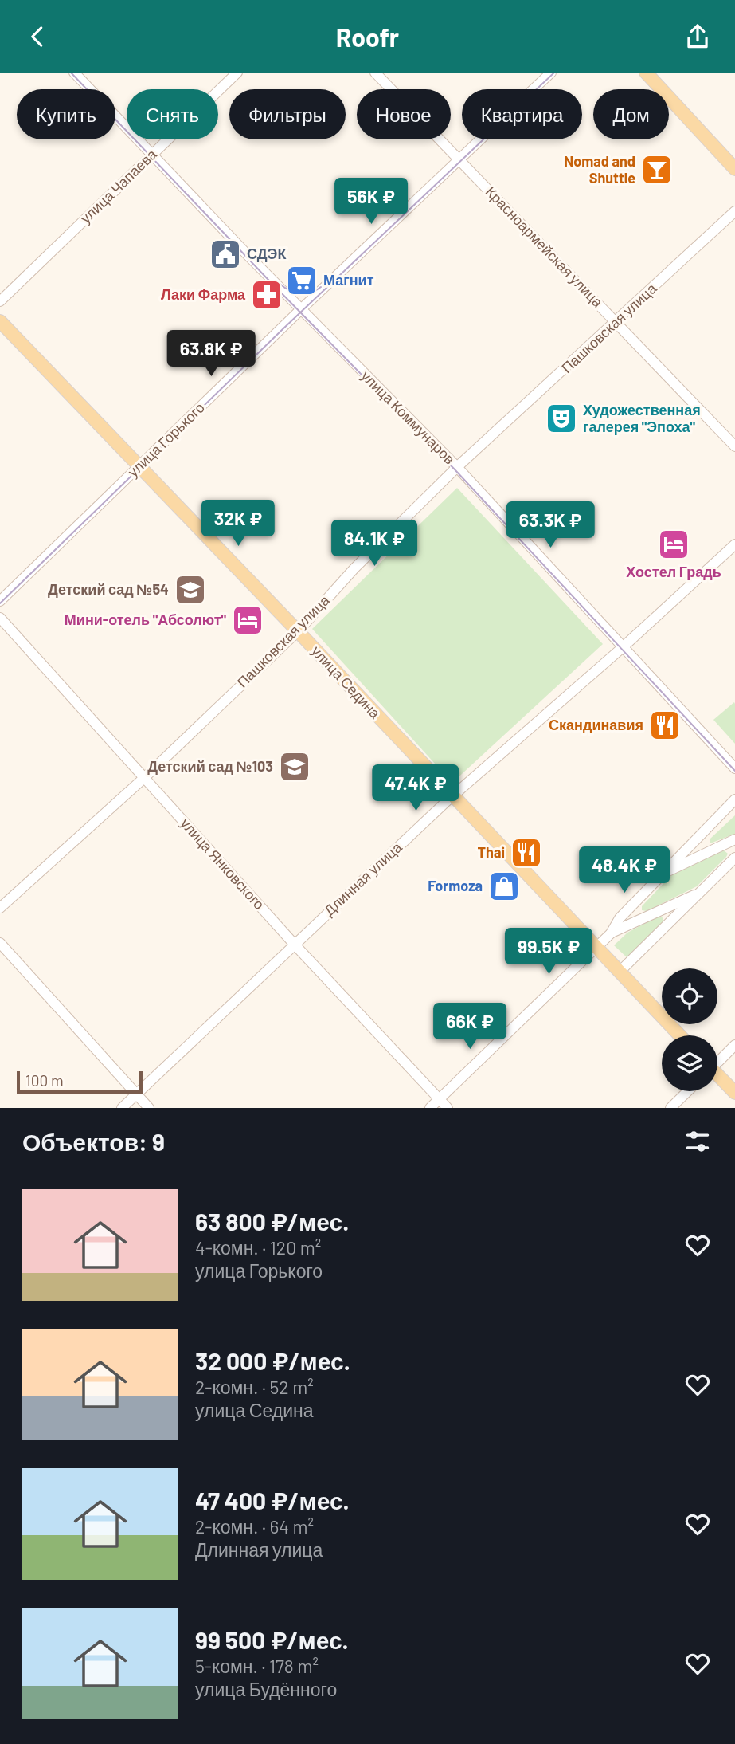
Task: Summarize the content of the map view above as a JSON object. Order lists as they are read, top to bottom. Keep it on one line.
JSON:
{"streets":{"main road":["улица Седина"],"street":["улица Чапаева","Красноармейская улица","Пашковская улица","улица Коммунаров","улица Горького","улица Янковского","Длинная улица"]},"crossings":[["улица Чапаева","улица Коммунаров"],["Красноармейская улица","Пашковская улица"],["Красноармейская улица","улица Горького"],["Пашковская улица","улица Коммунаров"],["Пашковская улица","улица Седина"],["Пашковская улица","улица Янковского"],["улица Коммунаров","улица Горького"],["улица Коммунаров","Длинная улица"],["улица Горького","улица Седина"],["улица Седина","Длинная улица"],["улица Янковского","Длинная улица"]],"places":{"bar":["Nomad and Shuttle"],"public building":["СДЭК"],"supermarket":["Магнит"],"pharmacy":["Лаки Фарма"],"theatre":["Художественная галерея \"Эпоха\""],"hotel":["Хостел Градь","Мини-отель \"Абсолют\""],"school or university":["Детский сад №54","Детский сад №103"],"restaurant":["Скандинавия","Thai"],"shop":["Formoza"]},"scale_bar":"100 m","page":{"header":"Roofr","chip":["Купить","Снять","Фильтры","Новое","Квартира","Дом"],"price":["56K ₽","63.8K ₽","32K ₽","63.3K ₽","84.1K ₽","47.4K ₽","48.4K ₽","99.5K ₽","66K ₽"],"scale":"100 m","heading":"Объектов: 9","list":[{"name":"63 800 ₽/мес.","note":"4-комн. · 120 m² · улица Горького"},{"name":"32 000 ₽/мес.","note":"2-комн. · 52 m² · улица Седина"},{"name":"47 400 ₽/мес.","note":"2-комн. · 64 m² · Длинная улица"},{"name":"99 500 ₽/мес.","note":"5-комн. · 178 m² · улица Будённого"}]}}
